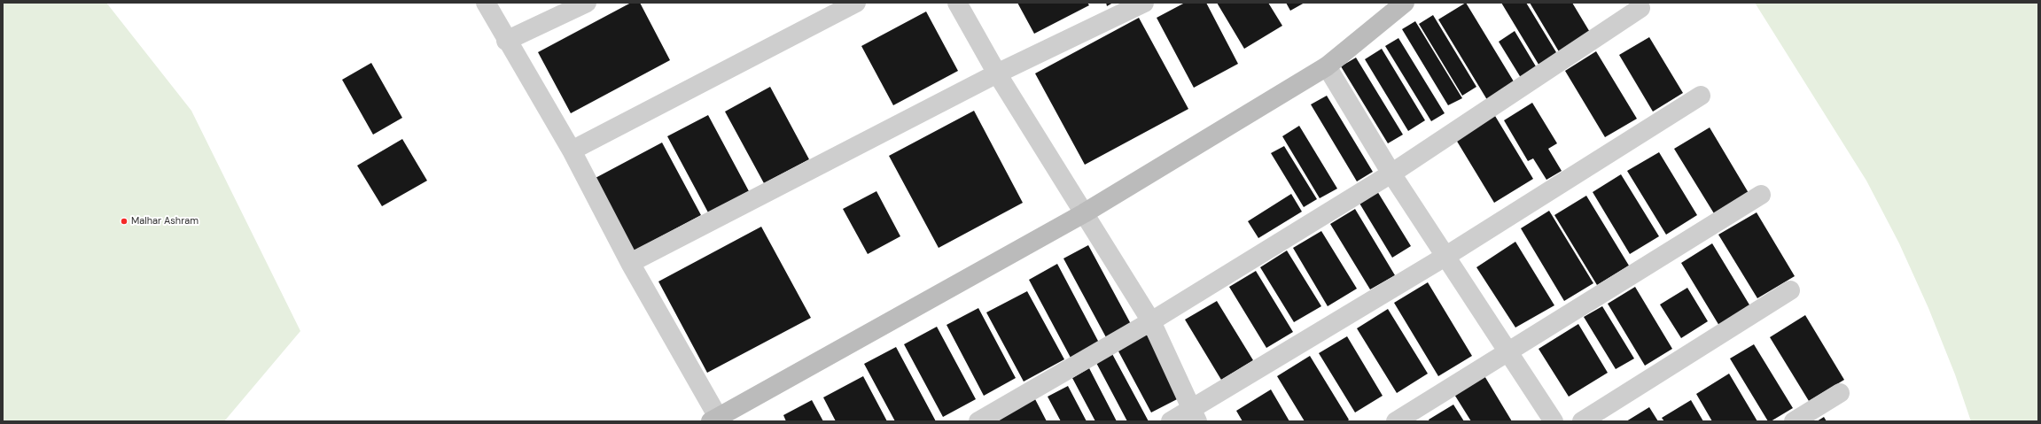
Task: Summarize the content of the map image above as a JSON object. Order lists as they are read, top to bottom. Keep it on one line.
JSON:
{"places":["Malhar Ashram"]}
